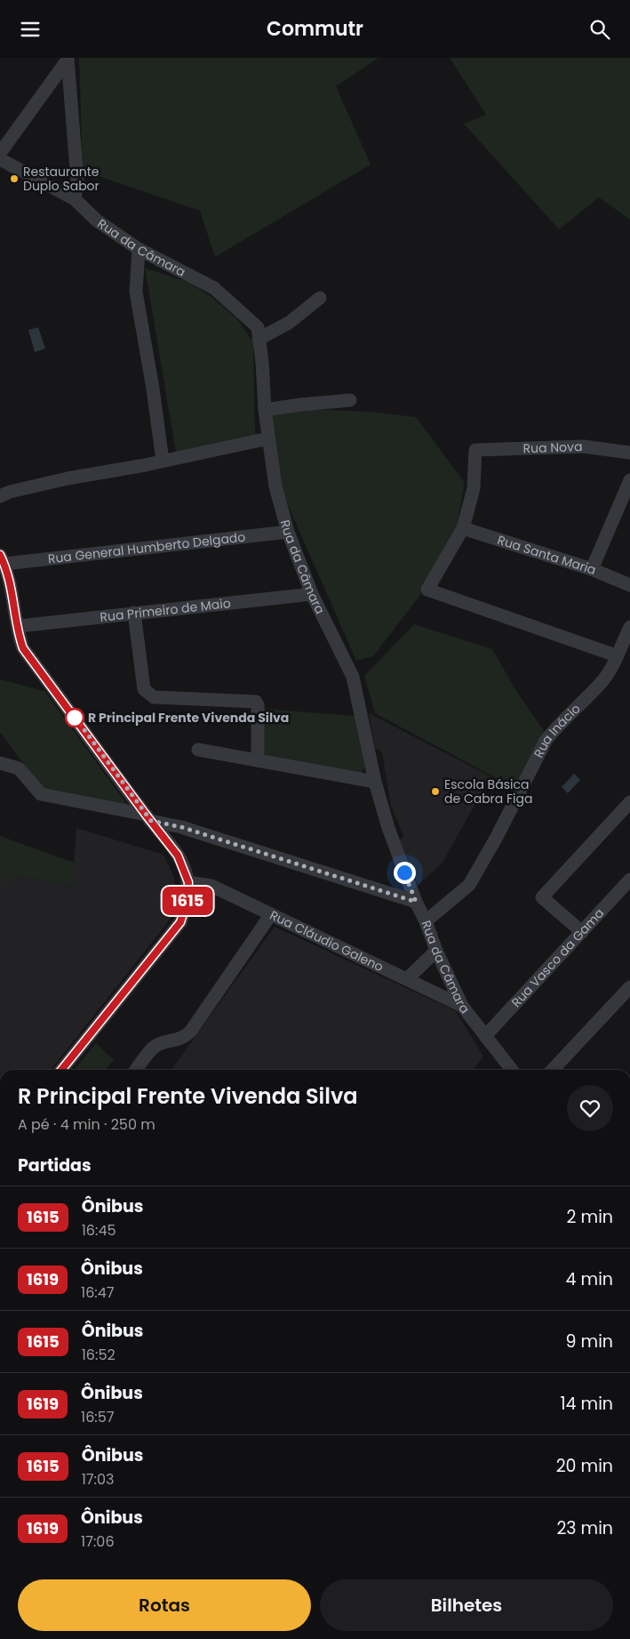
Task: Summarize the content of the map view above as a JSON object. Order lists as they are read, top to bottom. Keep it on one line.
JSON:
{"streets":{"street":["Rua da Câmara","Rua Nova","Rua General Humberto Delgado","Rua Santa Maria","Rua Primeiro de Maio","Rua Inácio","Rua Cláudio Galeno","Rua Vasco da Gama"]},"crossings":[["Rua da Câmara","Rua General Humberto Delgado"],["Rua da Câmara","Rua Primeiro de Maio"],["Rua da Câmara","Rua Inácio"],["Rua da Câmara","Rua Cláudio Galeno"],["Rua da Câmara","Rua Vasco da Gama"],["Rua Nova","Rua Santa Maria"]],"places":["Restaurante Duplo Sabor","R Principal Frente Vivenda Silva","Escola Básica de Cabra Figa"],"lines":["bus line 1615"],"page":{"header":"Commutr","on_map":"1615","heading":[["R Principal Frente Vivenda Silva","A pé · 4 min · 250 m"],"Partidas"],"list":[{"mark":"1615","name":"Ônibus","note":"16:45","value":"2 min"},{"mark":"1619","name":"Ônibus","note":"16:47","value":"4 min"},{"mark":"1615","name":"Ônibus","note":"16:52","value":"9 min"},{"mark":"1619","name":"Ônibus","note":"16:57","value":"14 min"},{"mark":"1615","name":"Ônibus","note":"17:03","value":"20 min"},{"mark":"1619","name":"Ônibus","note":"17:06","value":"23 min"}],"buttons":["Rotas","Bilhetes"]}}
